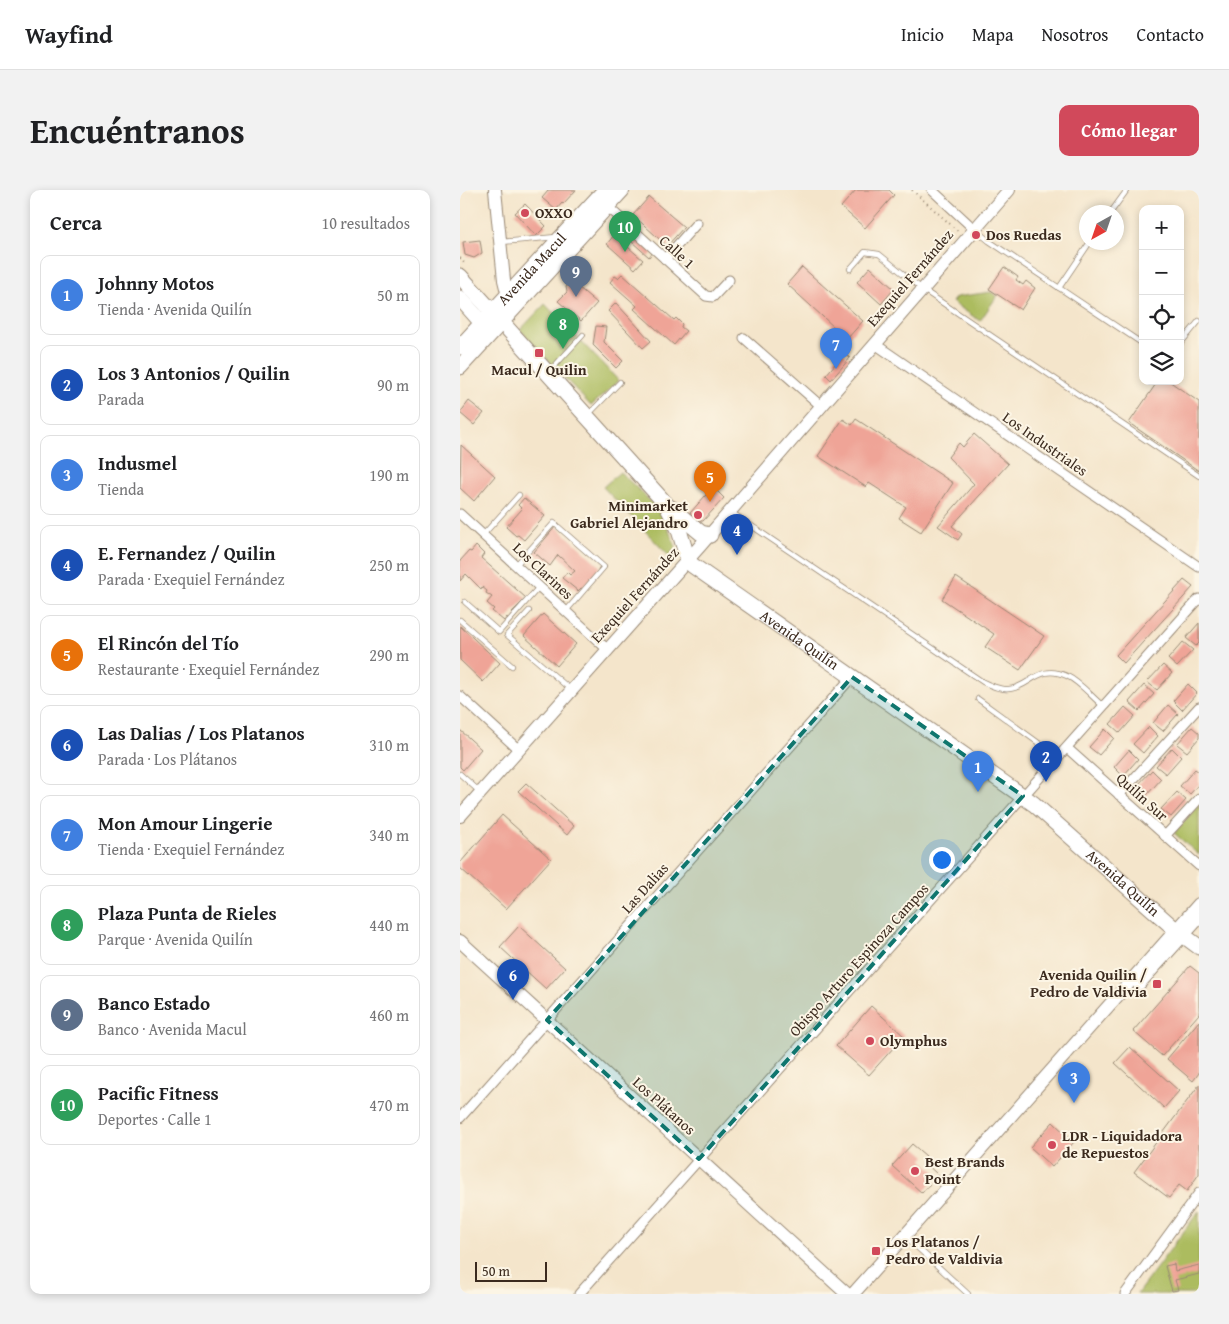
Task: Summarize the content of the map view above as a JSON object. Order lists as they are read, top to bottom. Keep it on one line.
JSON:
{"streets":{"main road":["Avenida Macul","Avenida Quilín"],"street":["Calle 1","Exequiel Fernández","Los Industriales","Los Clarines","Quilín Sur","Las Dalias","Obispo Arturo Espinoza Campos","Los Plátanos"]},"crossings":[["Calle 1","Avenida Macul"],["Exequiel Fernández","Los Industriales"],["Exequiel Fernández","Los Clarines"],["Exequiel Fernández","Avenida Quilín"],["Avenida Quilín","Las Dalias"],["Avenida Quilín","Obispo Arturo Espinoza Campos"],["Quilín Sur","Obispo Arturo Espinoza Campos"],["Las Dalias","Los Plátanos"],["Obispo Arturo Espinoza Campos","Los Plátanos"]],"places":{"other":["OXXO","Dos Ruedas","Minimarket Gabriel Alejandro","Olymphus","LDR - Liquidadora de Repuestos","Best Brands Point"],"transit":["Macul / Quilin","Avenida Quilin / Pedro de Valdivia","Los Platanos / Pedro de Valdivia"]},"scale_bar":"50 m","north":"bottom left","page":{"header":"Wayfind","nav":["Inicio","Mapa","Nosotros","Contacto"],"title":"Encuéntranos","buttons":"Cómo llegar","heading":["Cerca","10 resultados"],"map_buttons":["+","−"],"pins":["10","9","8","7","5","4","2","1","6","3"],"list":[{"mark":"1","name":"Johnny Motos","note":"Tienda · Avenida Quilín","value":"50 m"},{"mark":"2","name":"Los 3 Antonios / Quilin","note":"Parada","value":"90 m"},{"mark":"3","name":"Indusmel","note":"Tienda","value":"190 m"},{"mark":"4","name":"E. Fernandez / Quilin","note":"Parada · Exequiel Fernández","value":"250 m"},{"mark":"5","name":"El Rincón del Tío","note":"Restaurante · Exequiel Fernández","value":"290 m"},{"mark":"6","name":"Las Dalias / Los Platanos","note":"Parada · Los Plátanos","value":"310 m"},{"mark":"7","name":"Mon Amour Lingerie","note":"Tienda · Exequiel Fernández","value":"340 m"},{"mark":"8","name":"Plaza Punta de Rieles","note":"Parque · Avenida Quilín","value":"440 m"},{"mark":"9","name":"Banco Estado","note":"Banco · Avenida Macul","value":"460 m"},{"mark":"10","name":"Pacific Fitness","note":"Deportes · Calle 1","value":"470 m"}],"scale":"50 m"}}
